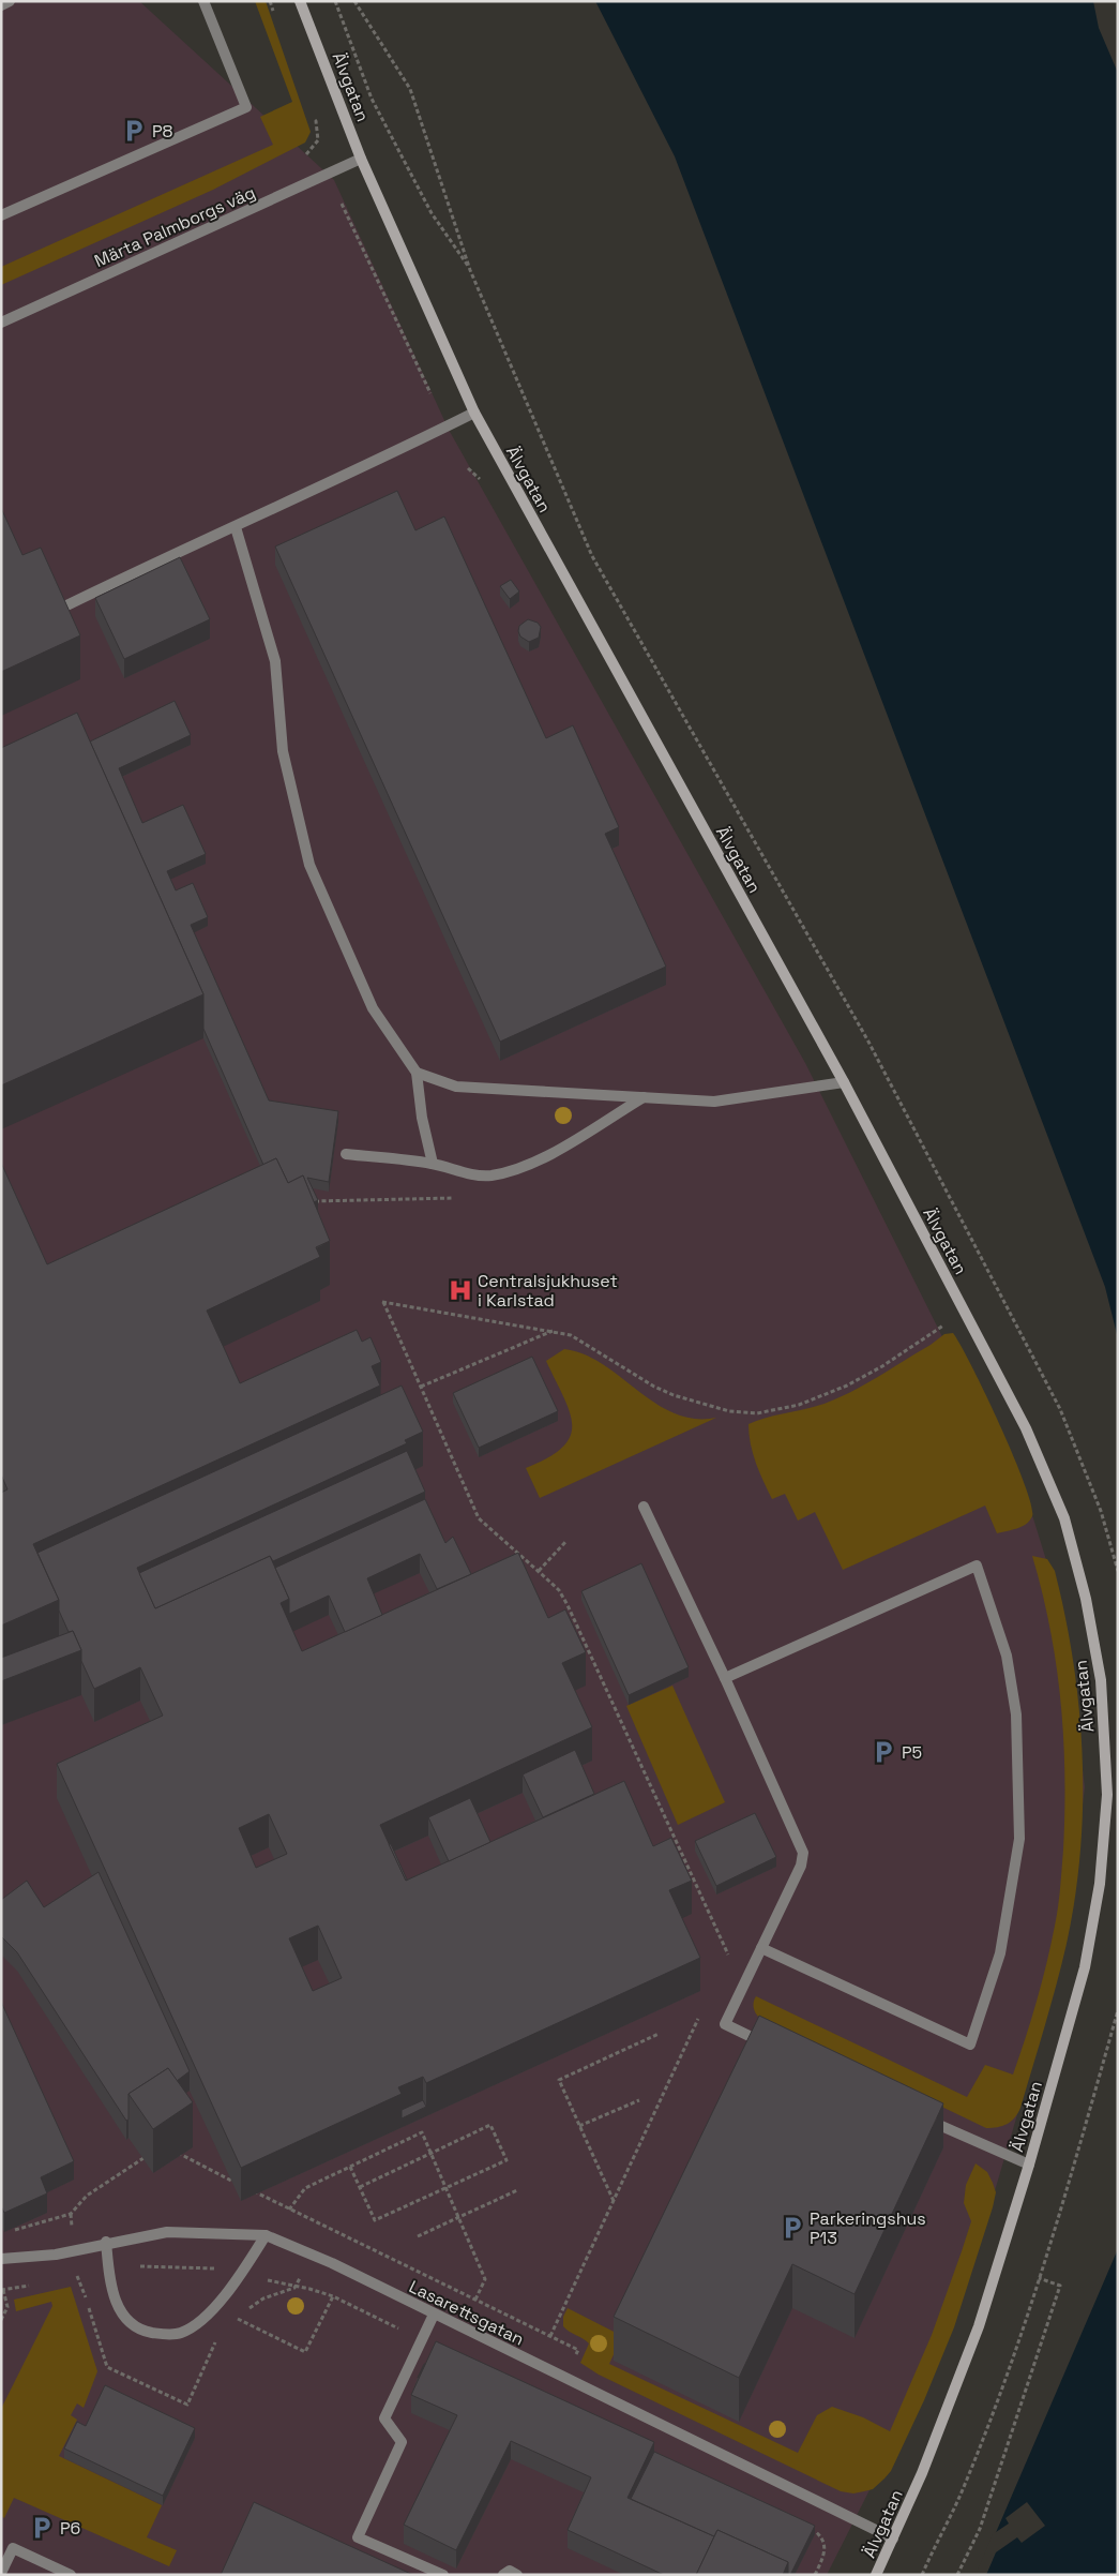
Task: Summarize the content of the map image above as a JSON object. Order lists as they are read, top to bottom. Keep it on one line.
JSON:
{"streets":{"street":["Älvgatan"],"lane":["Märta Palmborgs väg","Lasarettsgatan"]},"crossings":[["Älvgatan","Märta Palmborgs väg"],["Älvgatan","Lasarettsgatan"]],"places":{"parking":["P8","P5","Parkeringshus P13","P6"],"hospital":["Centralsjukhuset i Karlstad"]}}
